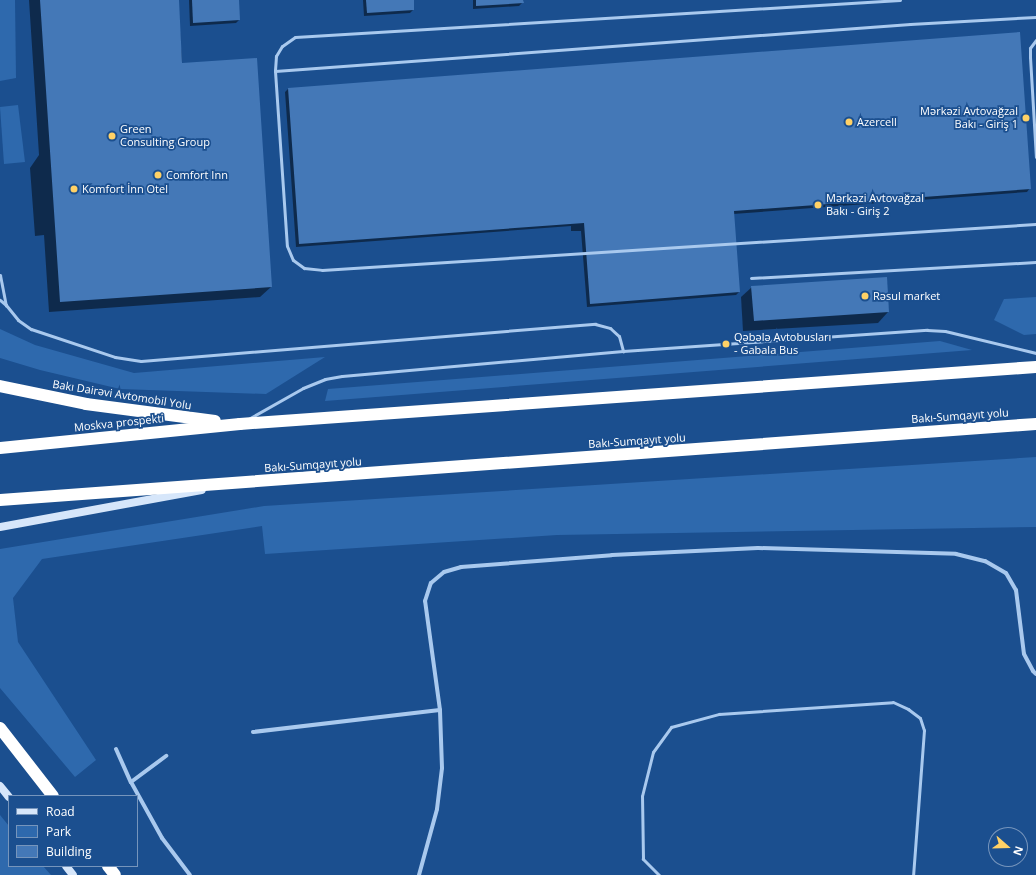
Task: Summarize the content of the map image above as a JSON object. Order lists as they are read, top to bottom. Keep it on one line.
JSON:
{"streets":{"highway":["Bakı Dairəvi Avtomobil Yolu","Bakı-Sumqayıt yolu","Moskva prospekti"]},"crossings":[["Bakı Dairəvi Avtomobil Yolu","Moskva prospekti"]],"places":["Mərkəzi Avtovağzal Bakı - Giriş 1","Azercell","Green Consulting Group","Comfort Inn","Komfort İnn Otel","Mərkəzi Avtovağzal Bakı - Giriş 2","Rәsul market","Qəbələ Avtobusları - Gabala Bus"],"legend":["Road","Park","Building"],"north":"right"}
